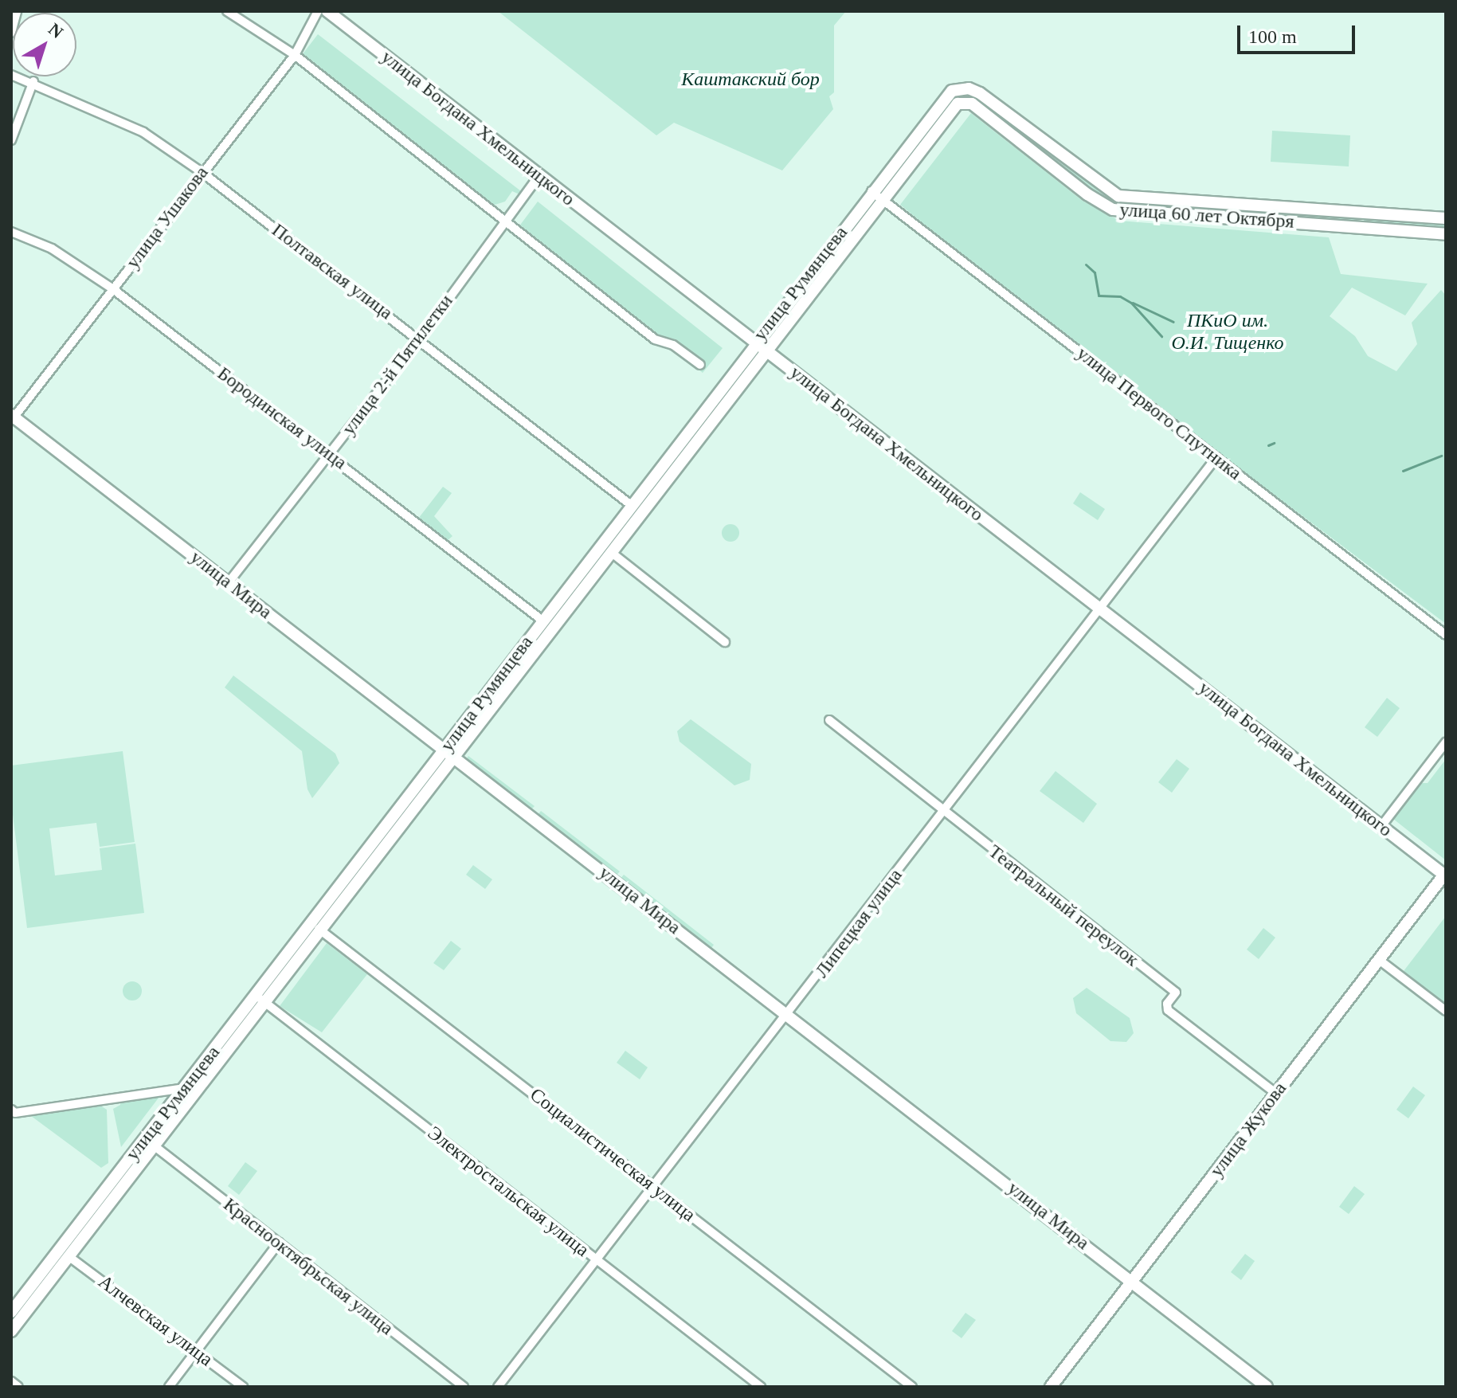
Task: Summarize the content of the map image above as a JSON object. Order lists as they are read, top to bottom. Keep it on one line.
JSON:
{"streets":{"main road":["улица Богдана Хмельницкого","улица 60 лет Октября","улица Румянцева","улица Мира","улица Жукова"],"street":["улица Ушакова","Полтавская улица","улица 2-й Пятилетки","улица Первого Спутника","Бородинская улица","Театральный переулок","Липецкая улица","Социалистическая улица","Электростальская улица","Краснооктябрьская улица","Алчевская улица"]},"crossings":[["улица Богдана Хмельницкого","улица Румянцева"],["улица Богдана Хмельницкого","улица 2-й Пятилетки"],["улица Богдана Хмельницкого","Липецкая улица"],["улица Богдана Хмельницкого","улица Жукова"],["улица 60 лет Октября","улица Румянцева"],["улица Ушакова","Полтавская улица"],["улица Ушакова","Бородинская улица"],["улица Ушакова","улица Мира"],["Полтавская улица","улица Румянцева"],["Полтавская улица","улица 2-й Пятилетки"],["улица Румянцева","улица Первого Спутника"],["улица Румянцева","Бородинская улица"],["улица Румянцева","улица Мира"],["улица Румянцева","Социалистическая улица"],["улица Румянцева","Электростальская улица"],["улица Румянцева","Краснооктябрьская улица"],["улица Румянцева","Алчевская улица"],["улица 2-й Пятилетки","Бородинская улица"],["улица 2-й Пятилетки","улица Мира"],["улица Первого Спутника","Липецкая улица"],["улица Мира","Липецкая улица"],["улица Мира","улица Жукова"],["Театральный переулок","Липецкая улица"],["Театральный переулок","улица Жукова"],["Липецкая улица","Социалистическая улица"],["Липецкая улица","Электростальская улица"]],"parks":["Каштакский бор","ПКиО им. О.И. Тищенко"],"scale_bar":"100 m","north":"top right"}
